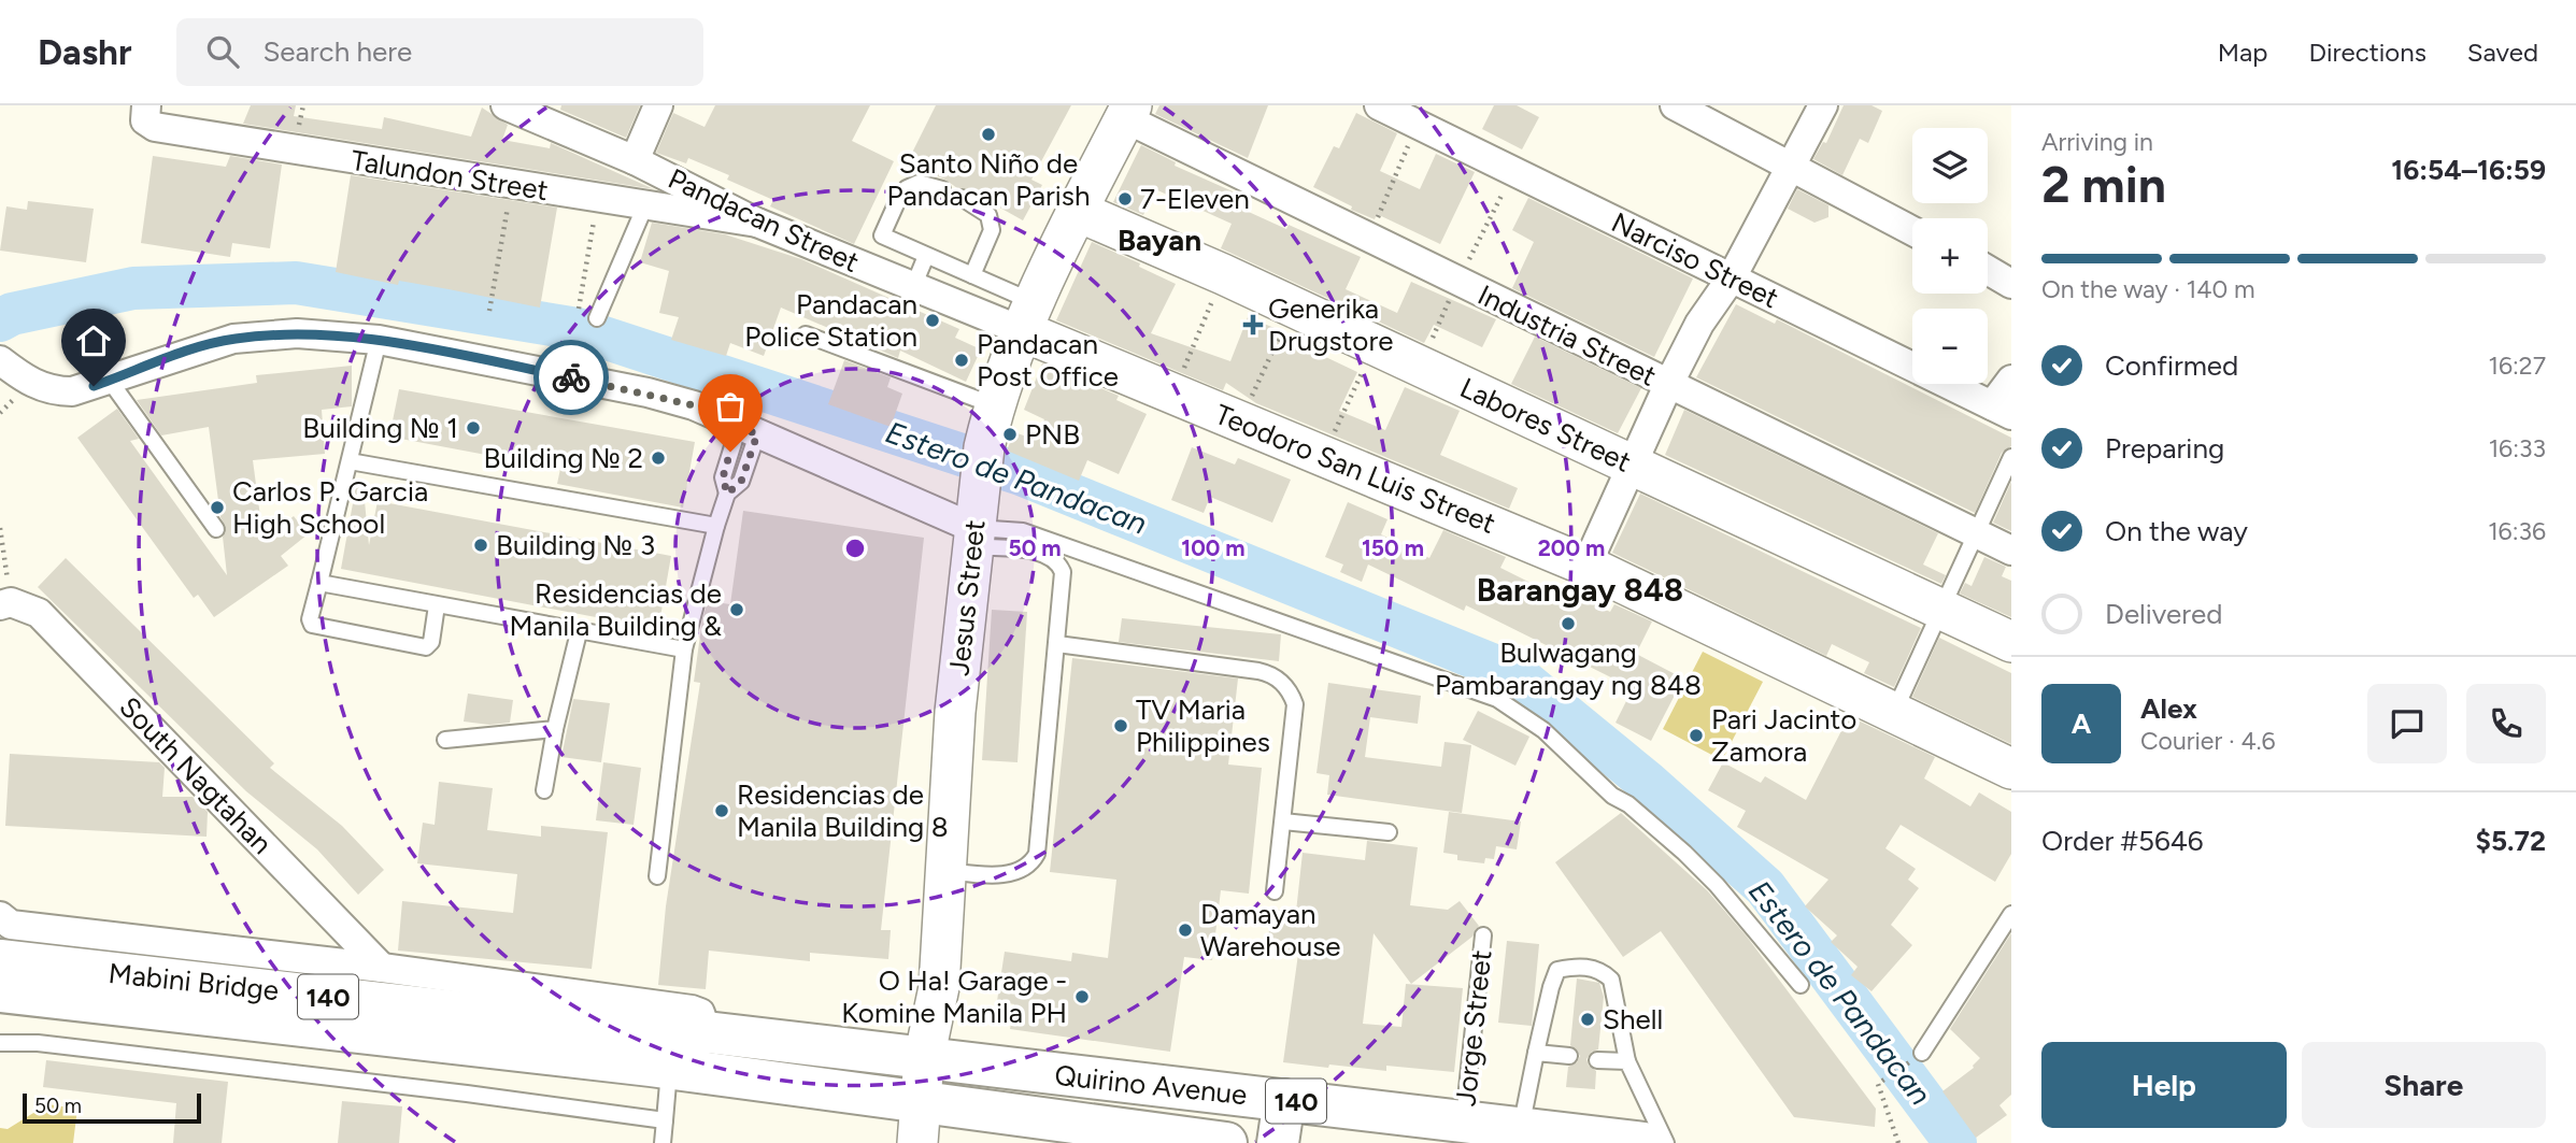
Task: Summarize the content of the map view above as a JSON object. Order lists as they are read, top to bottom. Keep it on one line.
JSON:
{"streets":{"main road":["Mabini Bridge","140","Quirino Avenue"],"street":["Talundon Street","Pandacan Street","Narciso Street","Industria Street","Labores Street","Teodoro San Luis Street","Jesus Street","South Nagtahan"],"lane":["Jorge Street"]},"crossings":[["Talundon Street","Pandacan Street"],["Pandacan Street","Teodoro San Luis Street"],["Pandacan Street","Jesus Street"],["Industria Street","Jesus Street"],["Labores Street","Jesus Street"],["Teodoro San Luis Street","Jesus Street"],["Jesus Street","Quirino Avenue"],["Mabini Bridge","Quirino Avenue"],["Jorge Street","Quirino Avenue"]],"districts":["Bayan","Barangay 848"],"water":["Estero de Pandacan"],"places":{"other":["Santo Niño de Pandacan Parish","7-Eleven","Pandacan Police Station","Pandacan Post Office","Building № 1","PNB","Building № 2","Carlos P. Garcia High School","Building № 3","Residencias de Manila Building &","Bulwagang Pambarangay ng 848","TV Maria Philippines","Pari Jacinto Zamora","Residencias de Manila Building 8","Damayan Warehouse","O Ha! Garage - Komine Manila PH","Shell"],"health":["Generika Drugstore"]},"scale_bar":"50 m","page":{"header":"Dashr","search":"Search here","nav":["Map","Directions","Saved"],"heading":["2 min","Arriving in","16:54–16:59"],"panel":["Alex","Courier · 4.6","Order #5646","$5.72"],"map_buttons":["+","−"],"bar":"On the way · 140 m","list":[["Confirmed","16:27"],["Preparing","16:33"],["On the way","16:36"],"Delivered"],"round":"A","buttons":["Help","Share"],"scale":"50 m"},"rings":["50 m","100 m","150 m","200 m"]}
